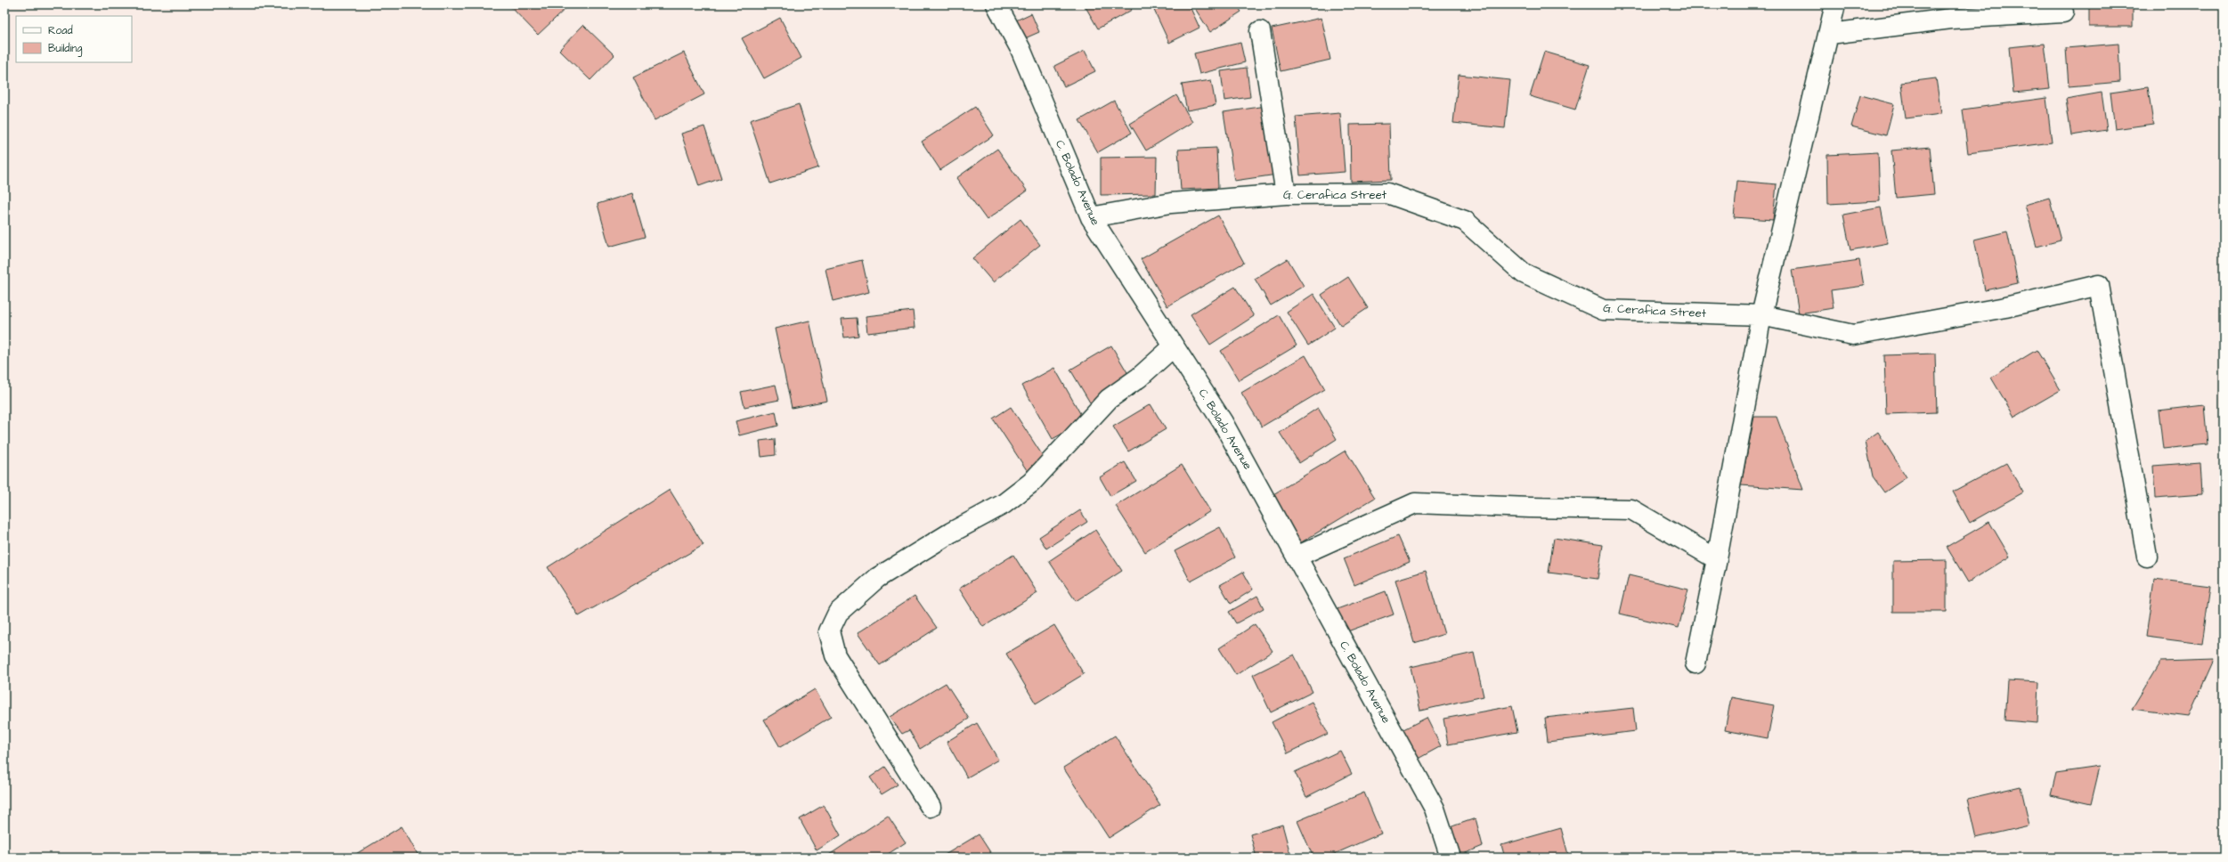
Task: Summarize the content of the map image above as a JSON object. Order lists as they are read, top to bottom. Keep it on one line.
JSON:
{"streets":{"street":["C. Bolado Avenue","G. Cerafica Street"]},"crossings":[["C. Bolado Avenue","G. Cerafica Street"]],"legend":["Road","Building"]}
